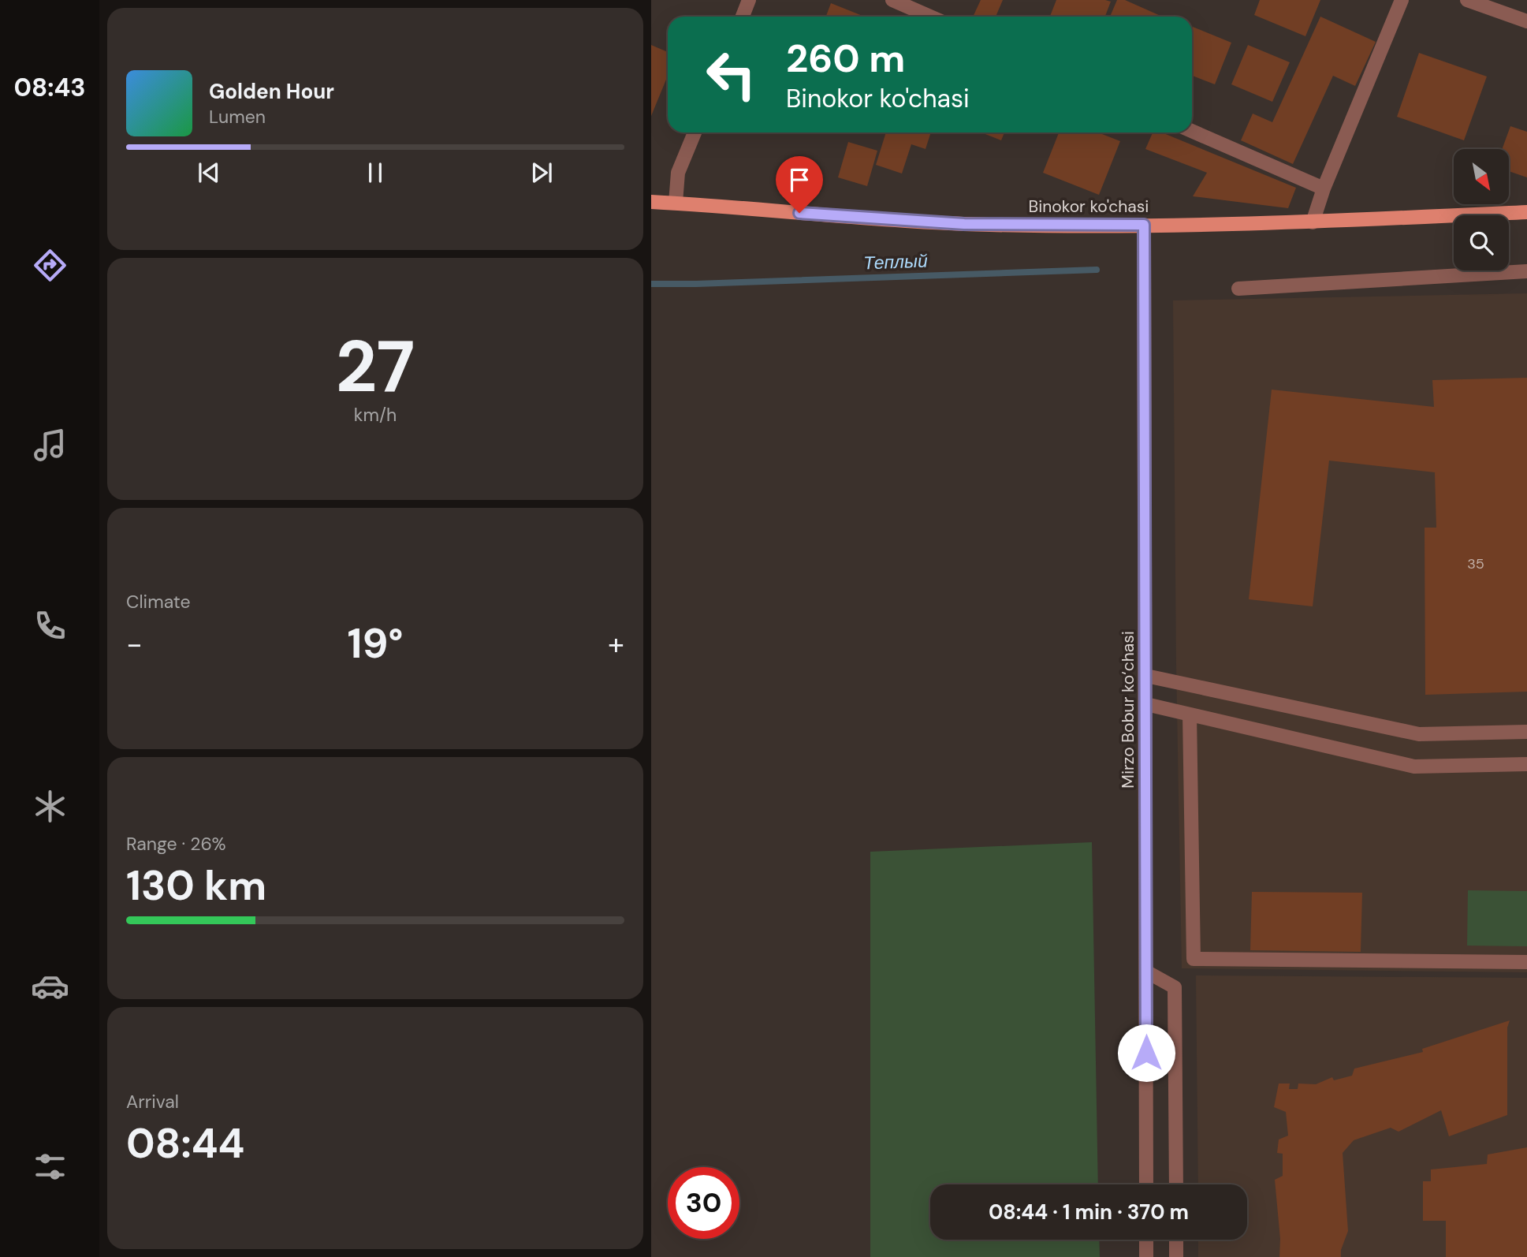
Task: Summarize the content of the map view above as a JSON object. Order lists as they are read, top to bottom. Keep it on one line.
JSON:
{"streets":{"main road":["Binokor ko'chasi"],"street":["Mirzo Bobur ko‘chasi"]},"crossings":[["Binokor ko'chasi","Mirzo Bobur ko‘chasi"]],"water":["Теплый"],"house_numbers":["35"],"north":"bottom right","page":{"tabs":"08:43","turn":["260 m","Binokor ko'chasi"],"song":["Golden Hour","Lumen"],"tile":[["27","km/h"],"Climate",["Range · 26%","130 km"],["Arrival","08:44"]],"heat":["−","19°","+"],"limit":"30","trip":"08:44 · 1 min · 370 m"}}
